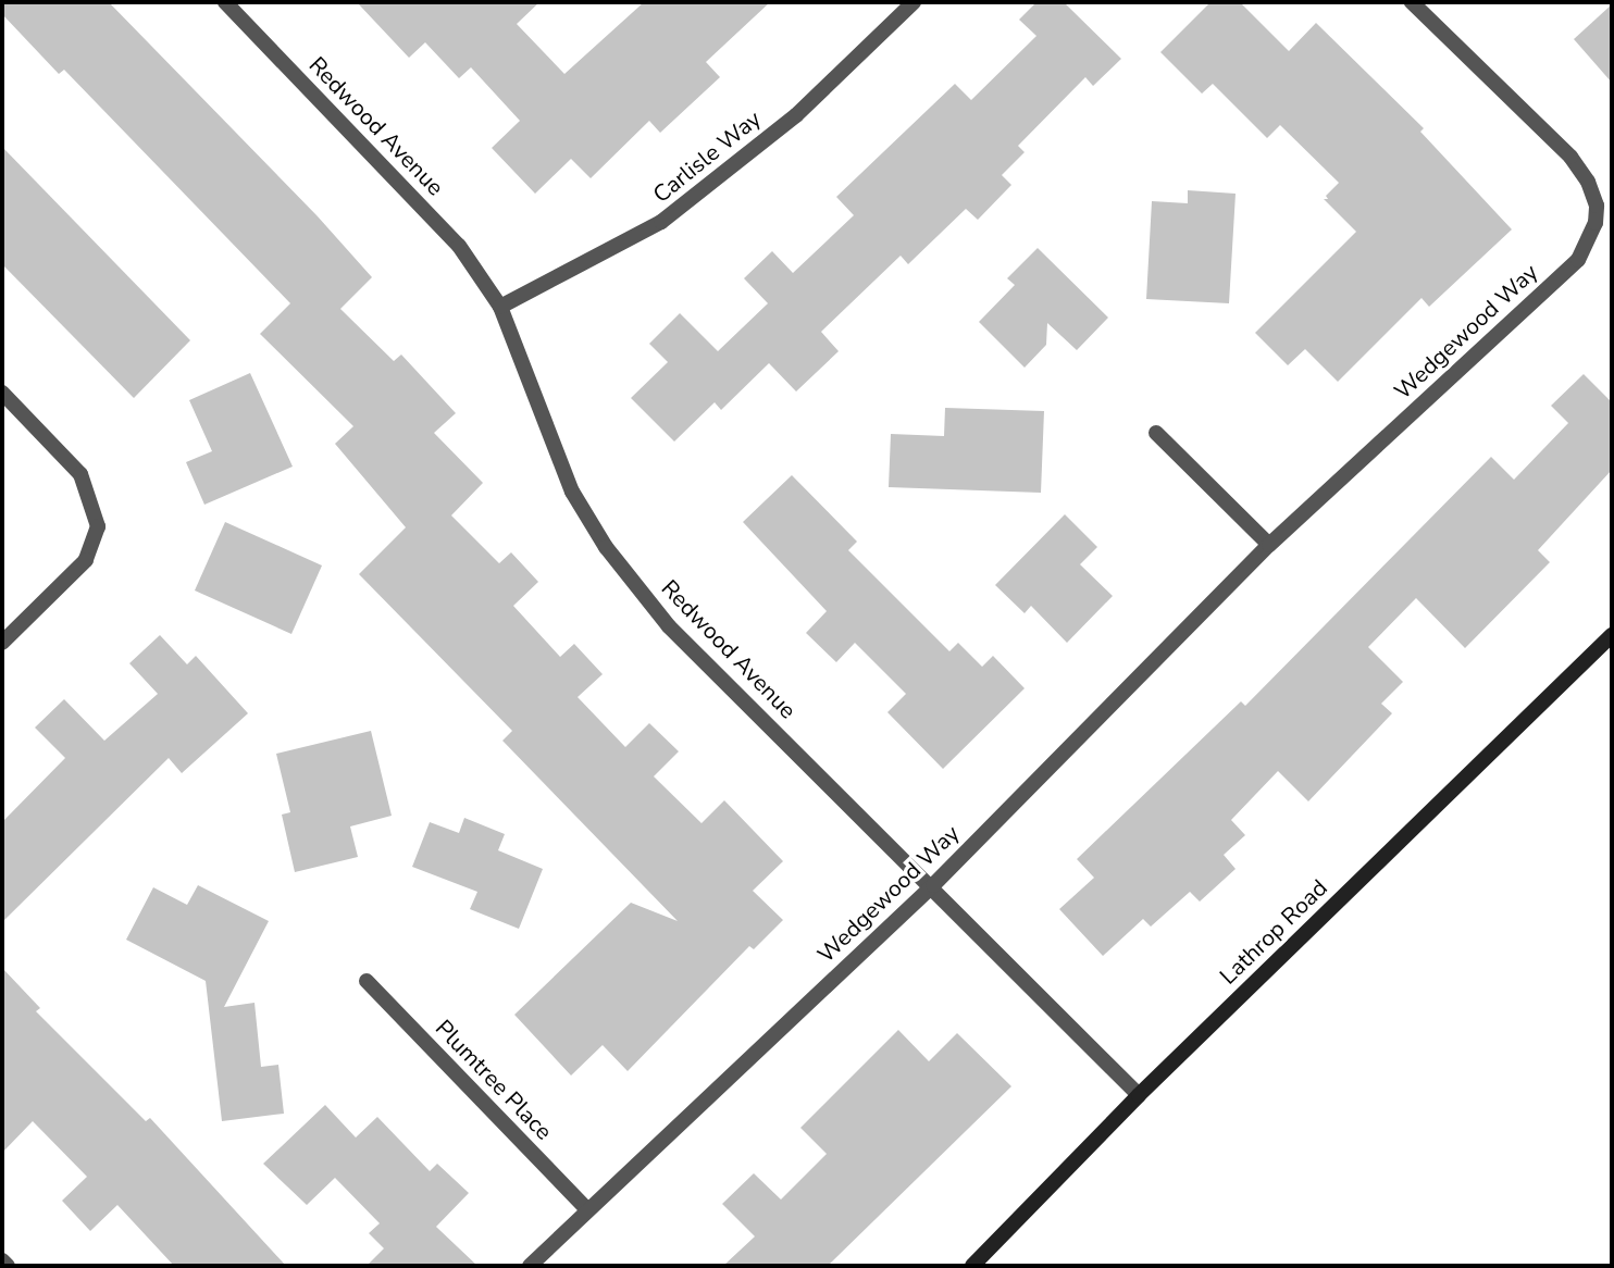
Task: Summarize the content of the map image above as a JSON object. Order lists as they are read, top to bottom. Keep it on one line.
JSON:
{"streets":{"main road":["Lathrop Road"],"street":["Redwood Avenue","Carlisle Way","Wedgewood Way","Plumtree Place"]},"crossings":[["Redwood Avenue","Carlisle Way"],["Redwood Avenue","Wedgewood Way"],["Redwood Avenue","Lathrop Road"],["Wedgewood Way","Plumtree Place"]]}
